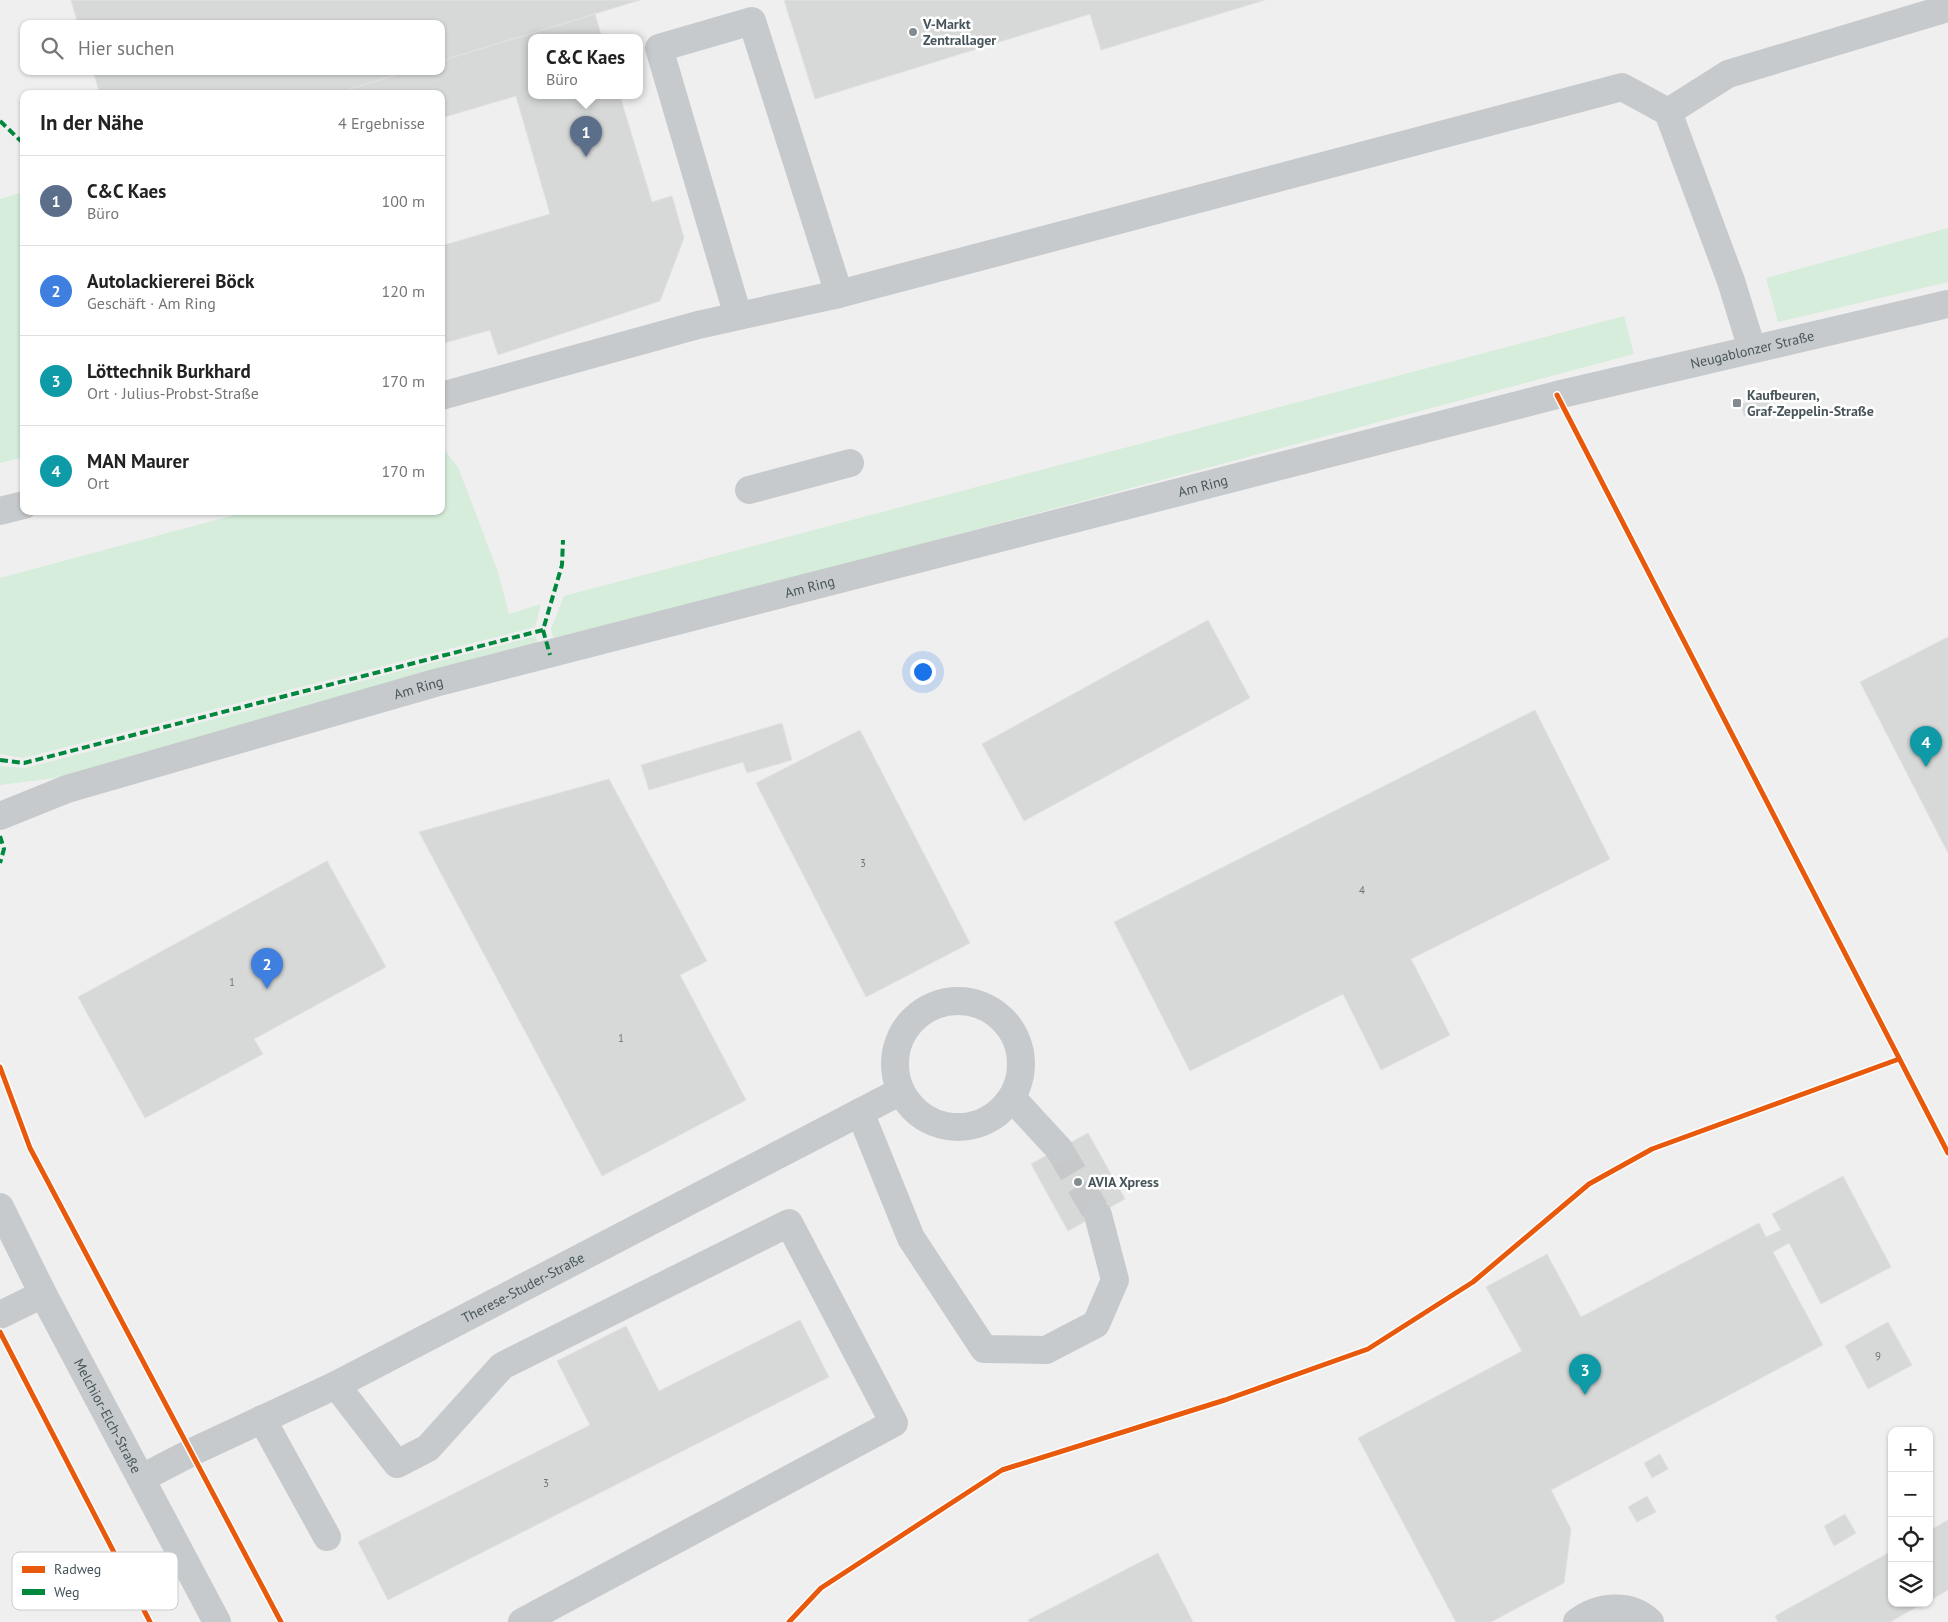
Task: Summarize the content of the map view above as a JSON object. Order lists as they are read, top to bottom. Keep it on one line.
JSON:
{"streets":{"street":["Neugablonzer Straße","Am Ring","Therese-Studer-Straße","Melchior-Elch-Straße"]},"crossings":[["Neugablonzer Straße","Am Ring"],["Therese-Studer-Straße","Melchior-Elch-Straße"]],"places":{"other":["V-Markt Zentrallager","AVIA Xpress"],"transit":["Kaufbeuren, Graf-Zeppelin-Straße"]},"house_numbers":["3","4","1","1","9","3"],"legend":["Radweg","Weg"],"page":{"search":"Hier suchen","popup":["C&C Kaes","Büro"],"heading":["In der Nähe","4 Ergebnisse"],"pins":["1","4","2","3"],"list":[{"mark":"1","name":"C&C Kaes","note":"Büro","value":"100 m"},{"mark":"2","name":"Autolackiererei Böck","note":"Geschäft · Am Ring","value":"120 m"},{"mark":"3","name":"Löttechnik Burkhard","note":"Ort · Julius-Probst-Straße","value":"170 m"},{"mark":"4","name":"MAN Maurer","note":"Ort","value":"170 m"}],"map_buttons":["+","−"]}}
